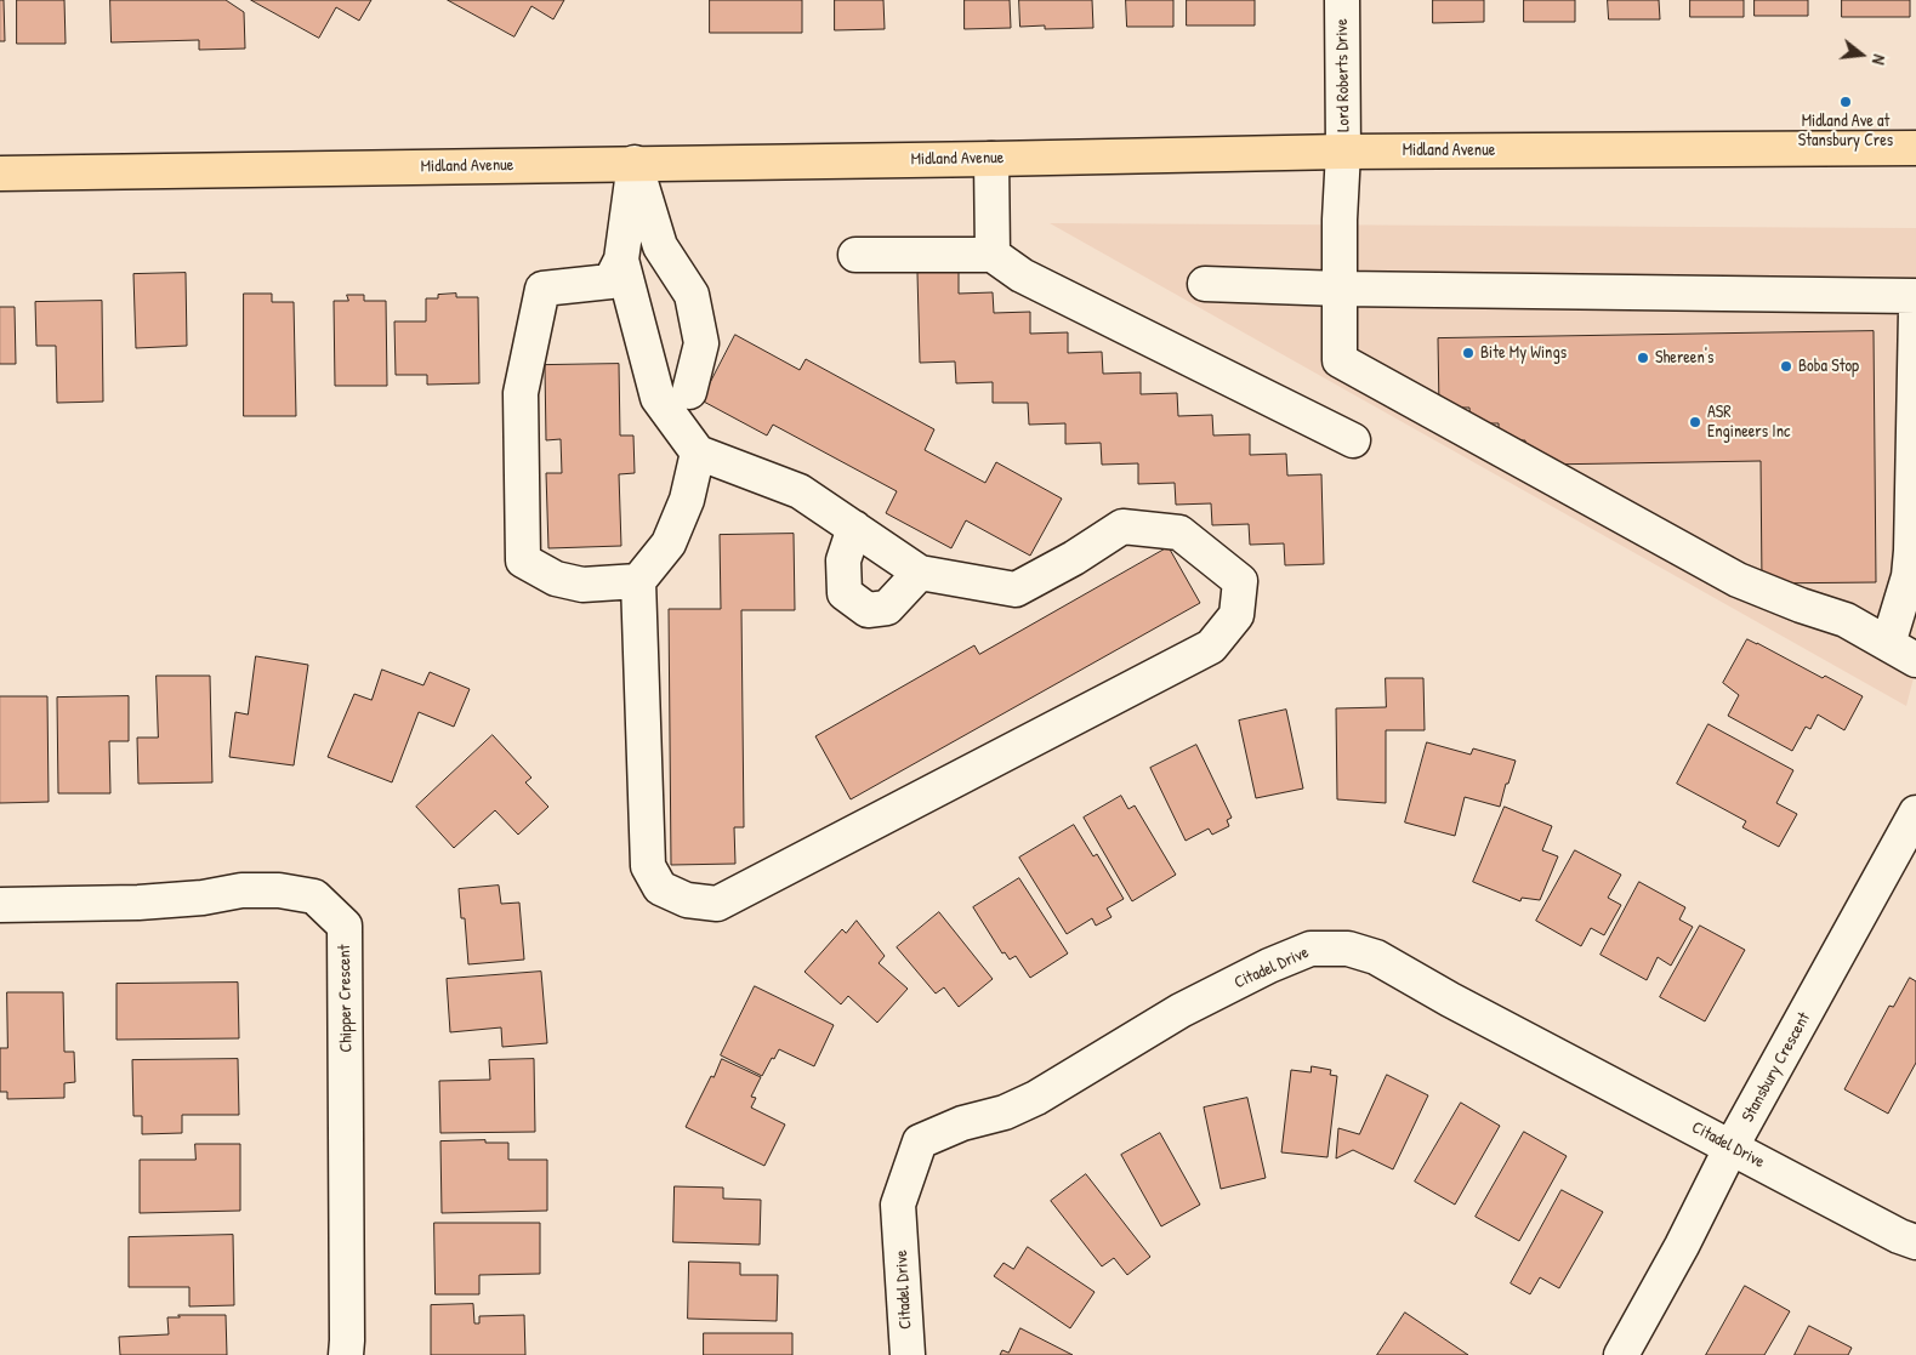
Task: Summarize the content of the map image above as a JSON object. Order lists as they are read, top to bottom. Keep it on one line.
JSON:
{"streets":{"main road":["Midland Avenue"],"street":["Lord Roberts Drive","Citadel Drive","Chipper Crescent","Stansbury Crescent"]},"crossings":[["Lord Roberts Drive","Midland Avenue"],["Citadel Drive","Stansbury Crescent"]],"places":["Midland Ave at Stansbury Cres","Bite My Wings","Shereen's","Boba Stop","ASR Engineers Inc"],"north":"right"}
